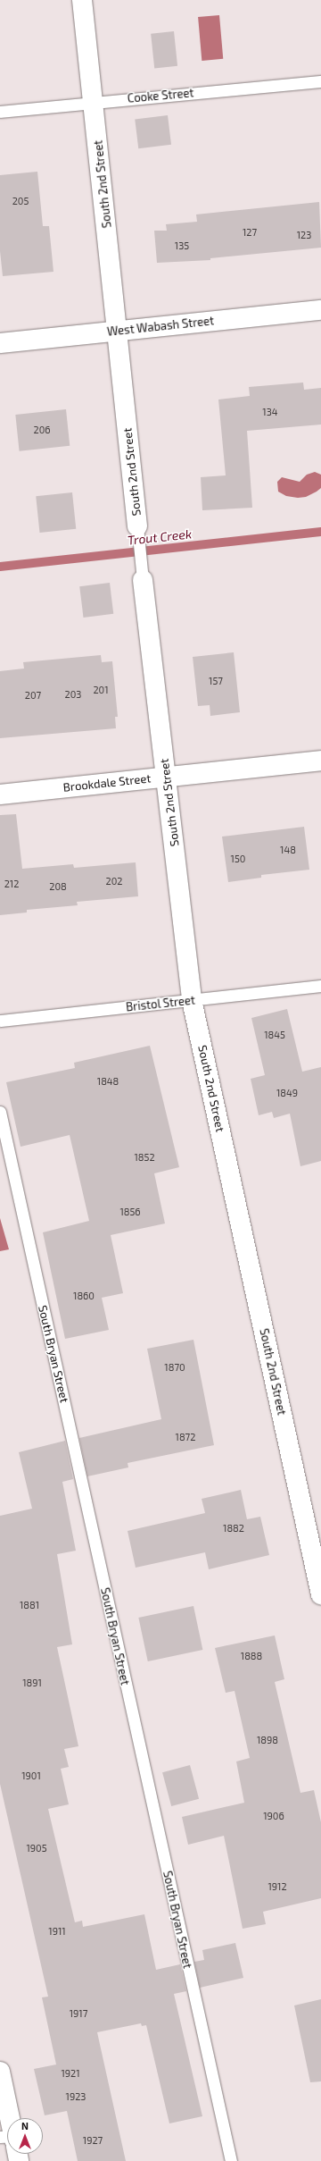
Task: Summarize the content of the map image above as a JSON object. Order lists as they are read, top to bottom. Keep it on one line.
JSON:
{"streets":{"street":["South 2nd Street","West Wabash Street","Brookdale Street"],"lane":["Cooke Street","Bristol Street","South Bryan Street"]},"crossings":[["Cooke Street","South 2nd Street"],["South 2nd Street","West Wabash Street"],["South 2nd Street","Brookdale Street"],["South 2nd Street","Bristol Street"]],"water":["Trout Creek"],"house_numbers":["205","127","123","135","134","206","157","201","203","207","148","150","202","212","208","1845","1848","1849","1852","1856","1860","1870","1872","1882","1881","1888","1891","1898","1901","1906","1905","1912","1911","1917","1921","1923","1927"],"north":"top"}
